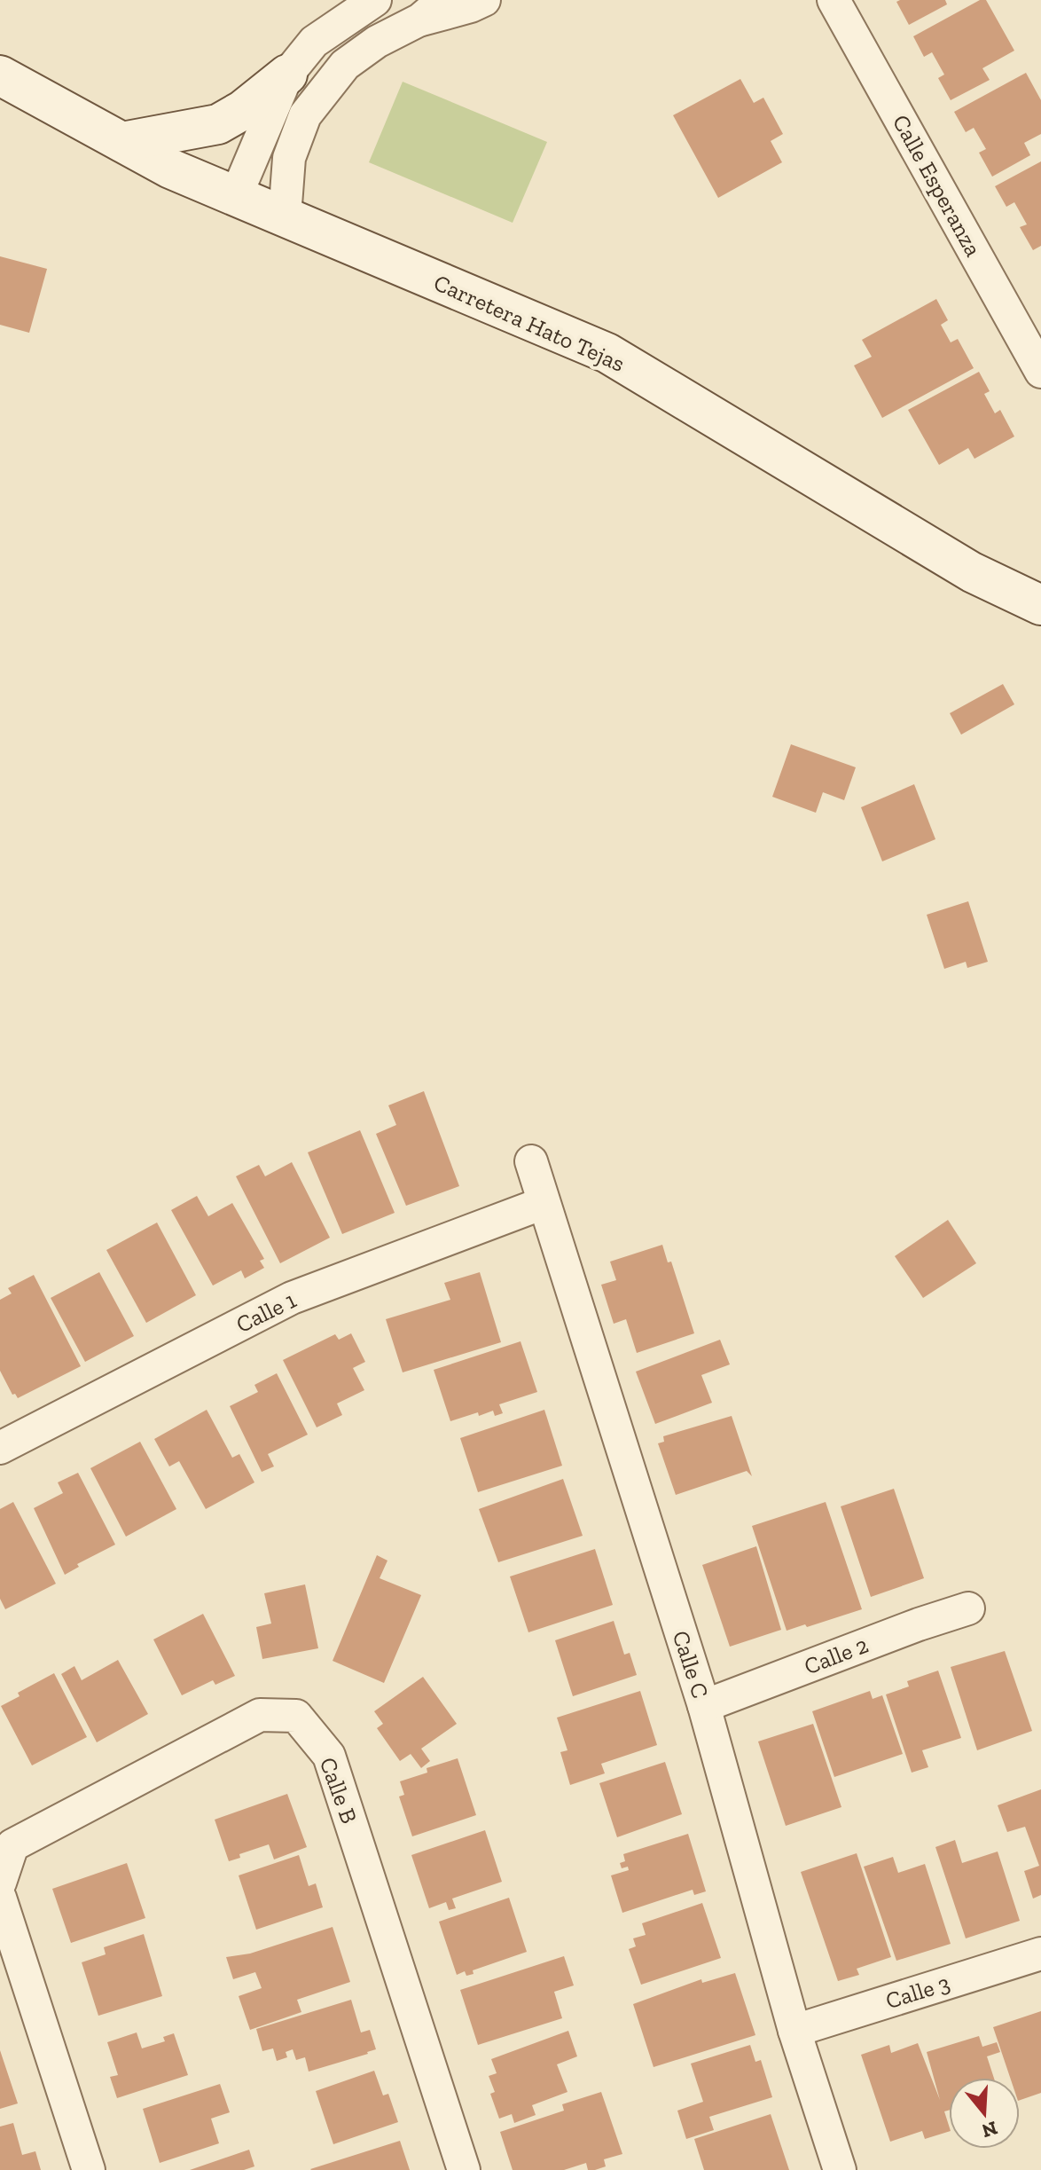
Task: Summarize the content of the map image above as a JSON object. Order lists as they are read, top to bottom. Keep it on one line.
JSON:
{"streets":{"street":["Calle Esperanza","Carretera Hato Tejas","Calle 1","Calle 2","Calle C","Calle B","Calle 3"]},"crossings":[["Calle 1","Calle C"],["Calle 2","Calle C"],["Calle C","Calle 3"]],"north":"bottom"}
